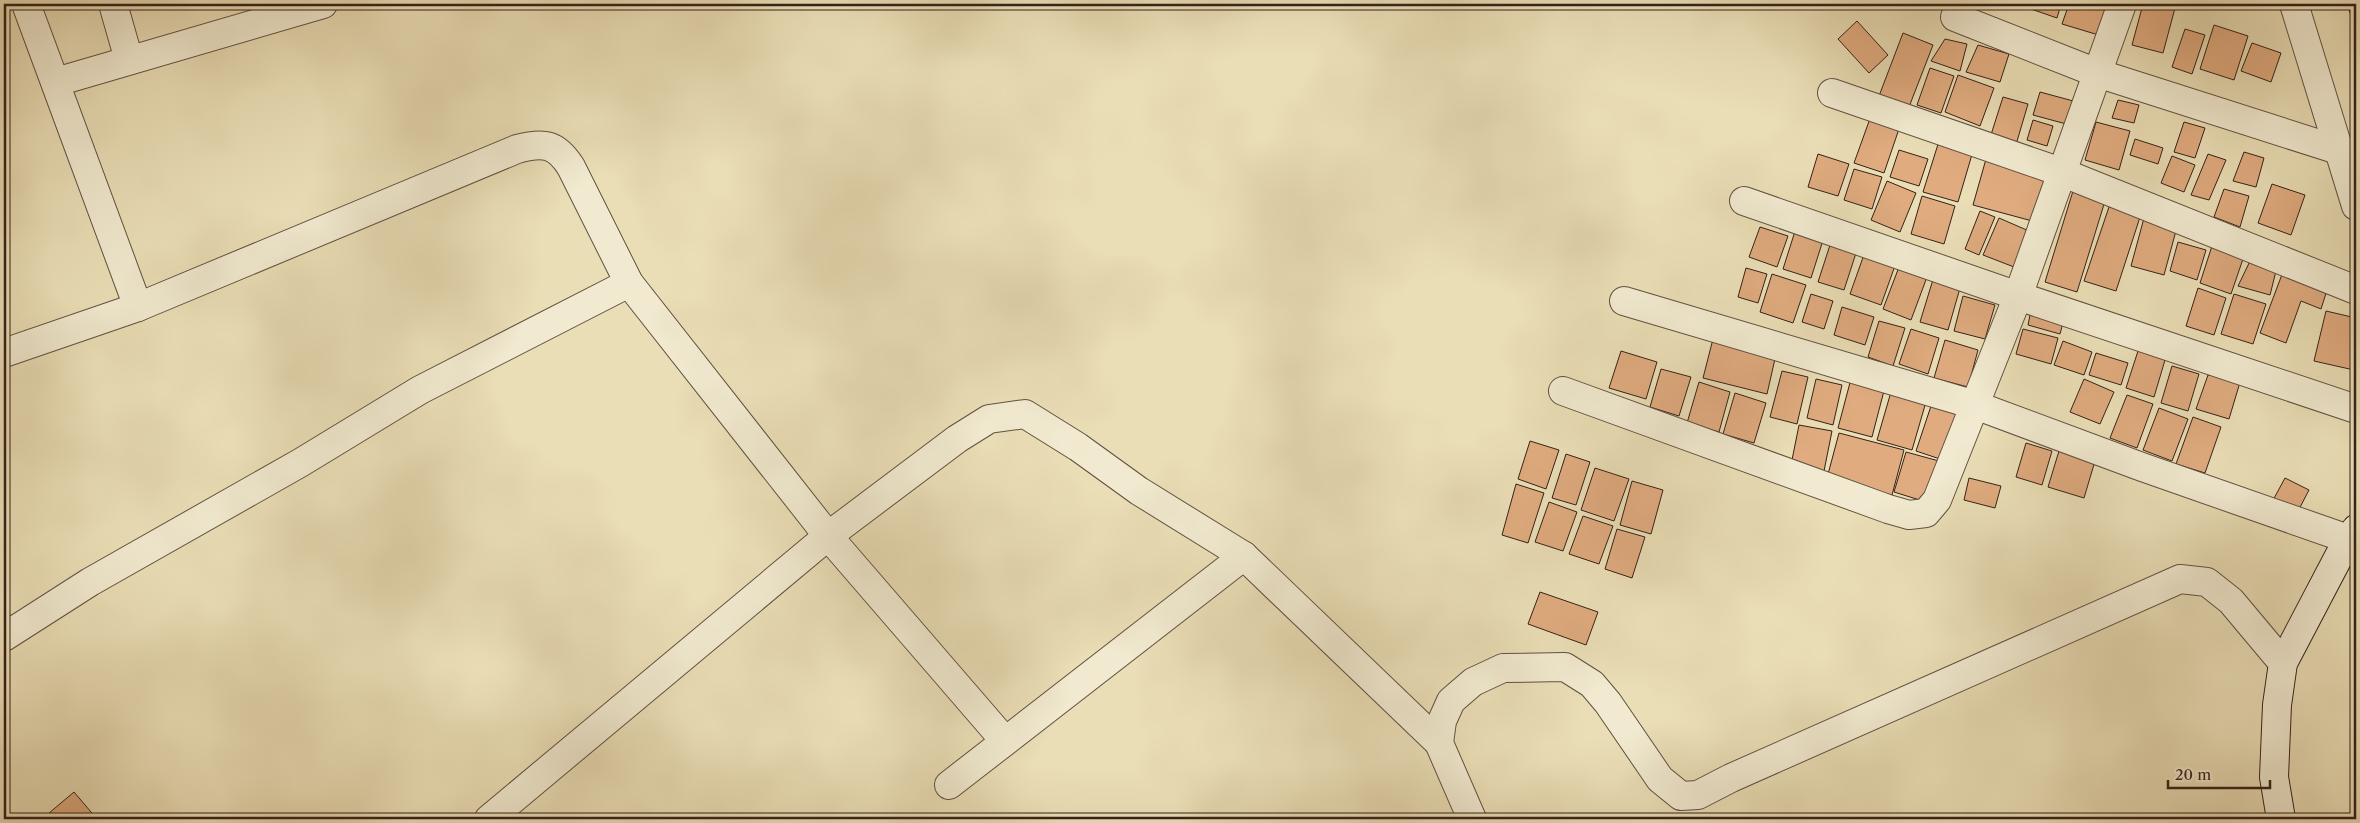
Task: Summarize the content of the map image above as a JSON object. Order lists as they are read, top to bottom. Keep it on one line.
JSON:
{"scale_bar":"20 m"}
